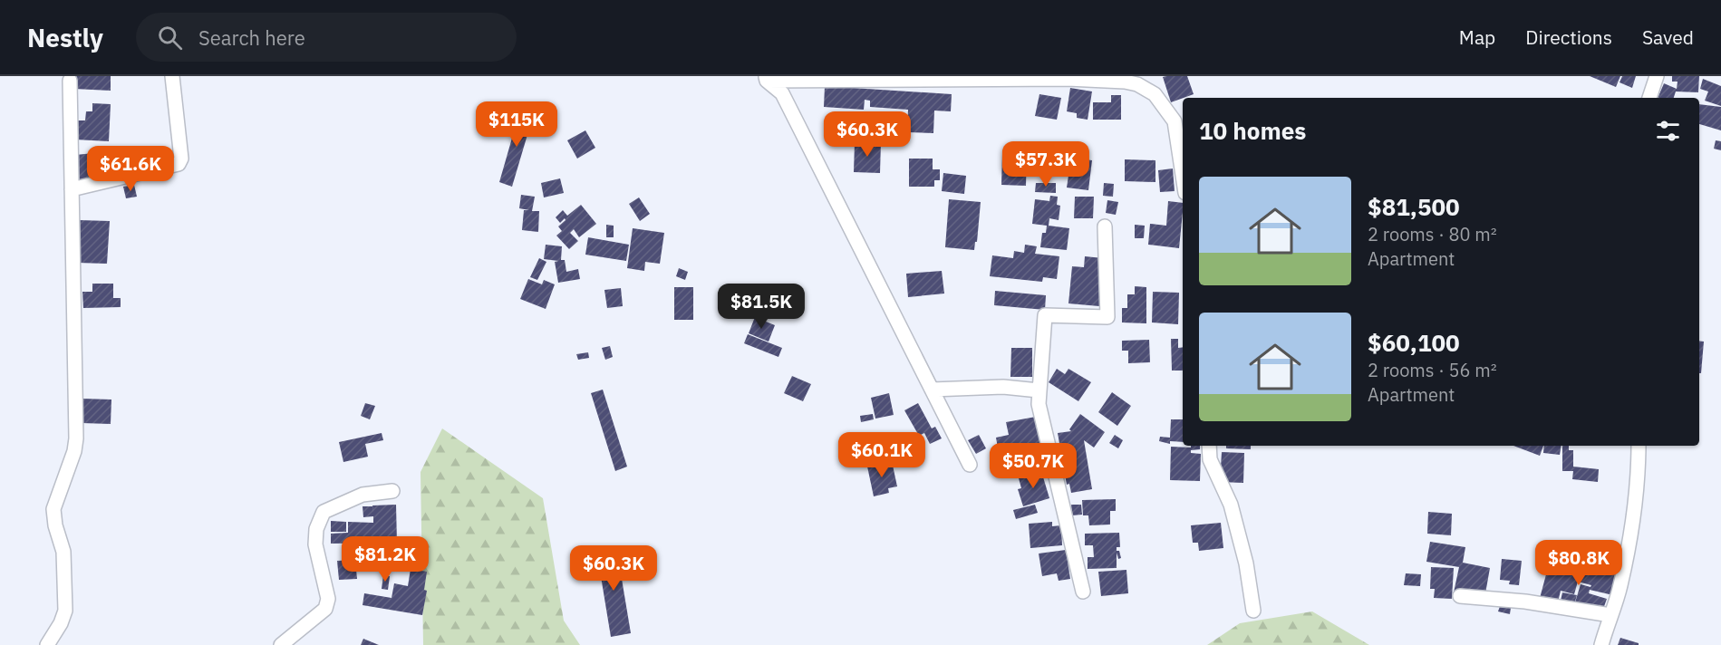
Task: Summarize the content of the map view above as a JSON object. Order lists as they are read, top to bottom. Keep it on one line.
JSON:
{"page":{"header":"Nestly","search":"Search here","nav":["Map","Directions","Saved"],"heading":"10 homes","price":["$115K","$60.3K","$57.3K","$61.6K","$81.5K","$60.1K","$50.7K","$81.2K","$80.8K","$60.3K"],"list":[{"name":"$81,500","note":"2 rooms · 80 m² · Apartment"},{"name":"$60,100","note":"2 rooms · 56 m² · Apartment"}]}}
